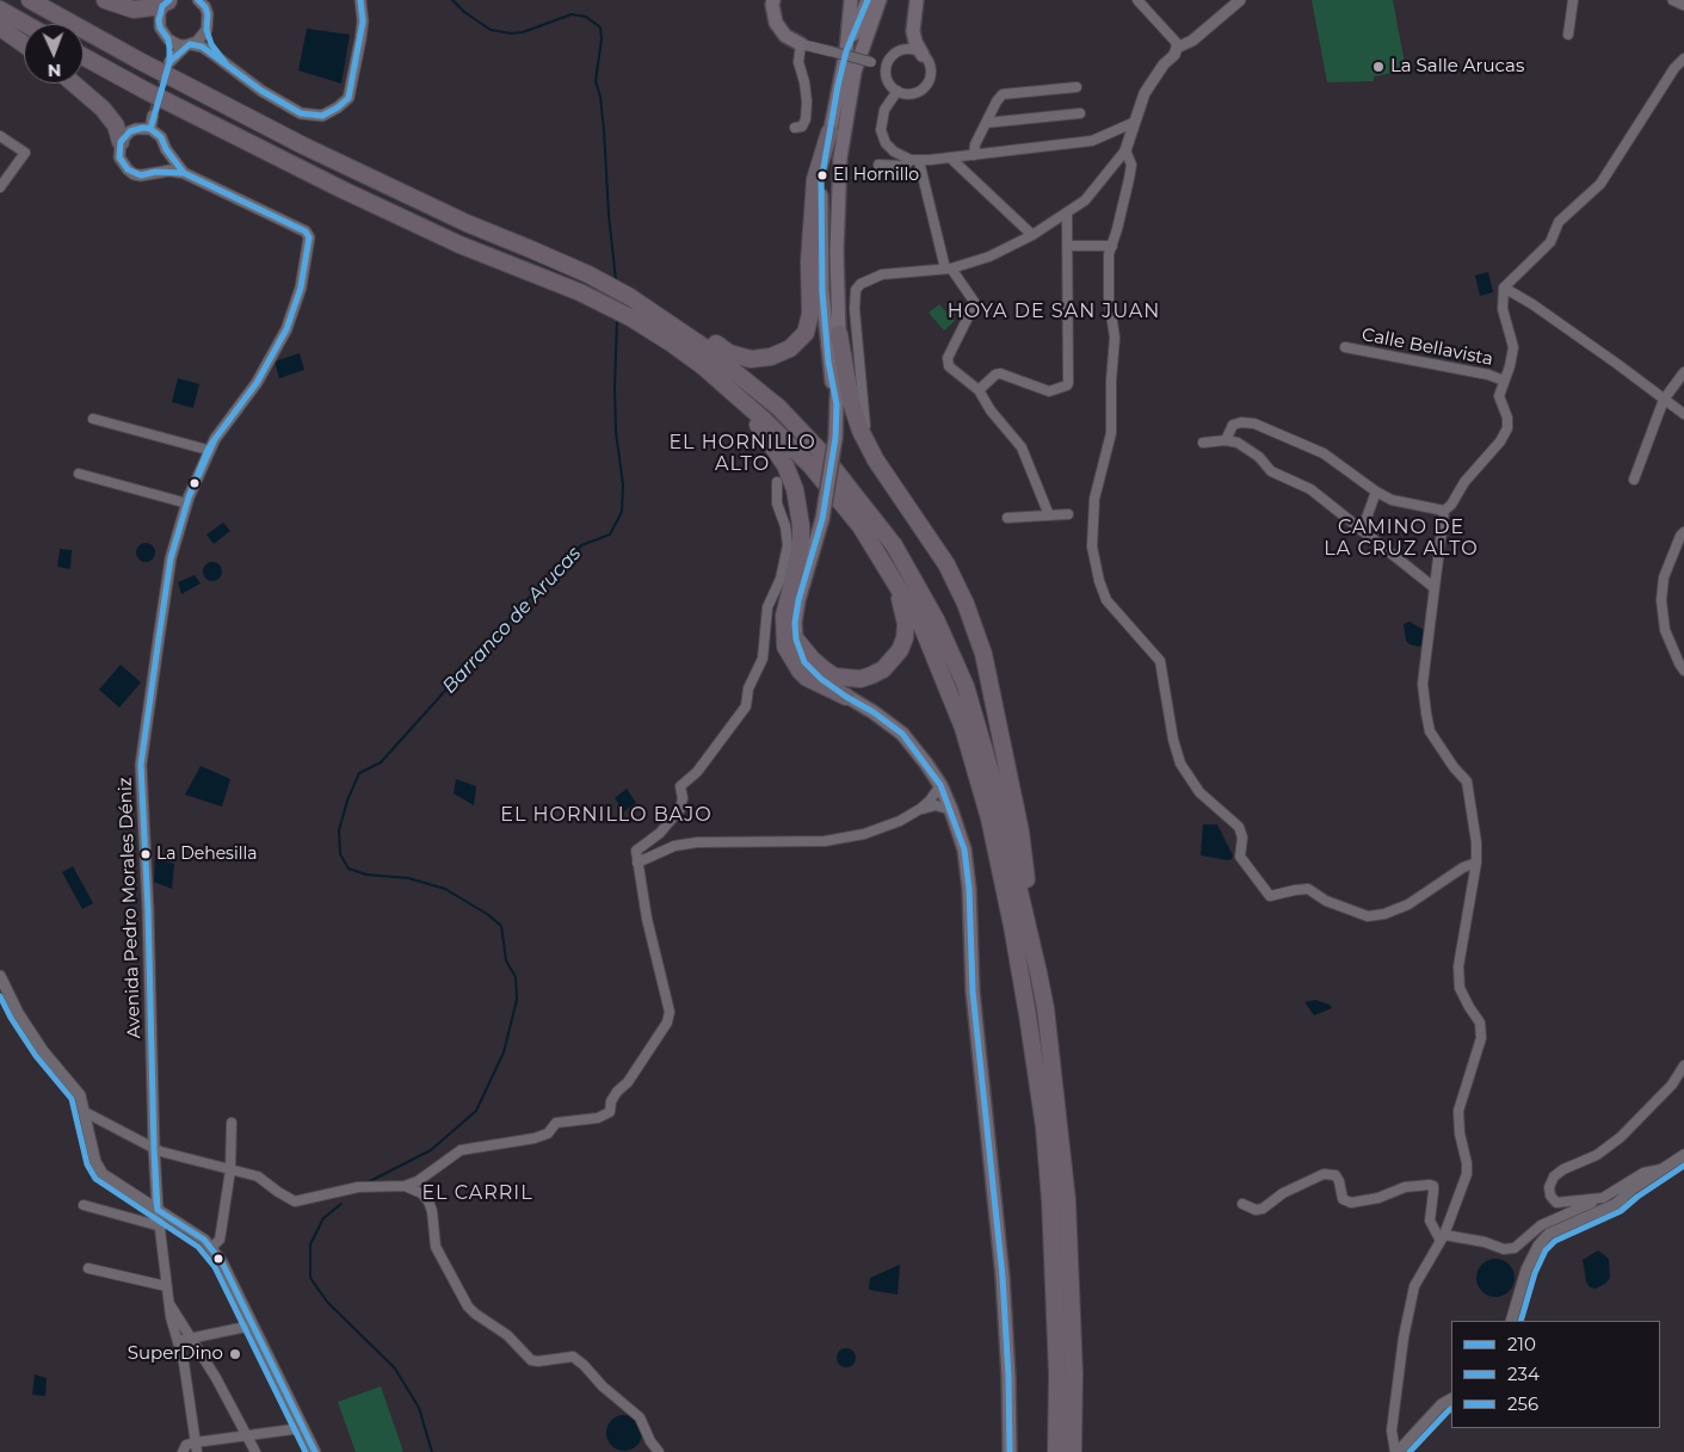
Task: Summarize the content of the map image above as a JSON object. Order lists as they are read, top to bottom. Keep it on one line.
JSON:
{"streets":{"street":["Calle Bellavista","Avenida Pedro Morales Déniz"]},"districts":["HOYA DE SAN JUAN","EL HORNILLO ALTO","CAMINO DE LA CRUZ ALTO","EL HORNILLO BAJO","EL CARRIL"],"water":["Barranco de Arucas"],"places":["La Salle Arucas","El Hornillo","La Dehesilla","SuperDino"],"lines":["transit line 210","transit line 234","transit line 256"],"legend":["210","234","256"],"north":"bottom"}
